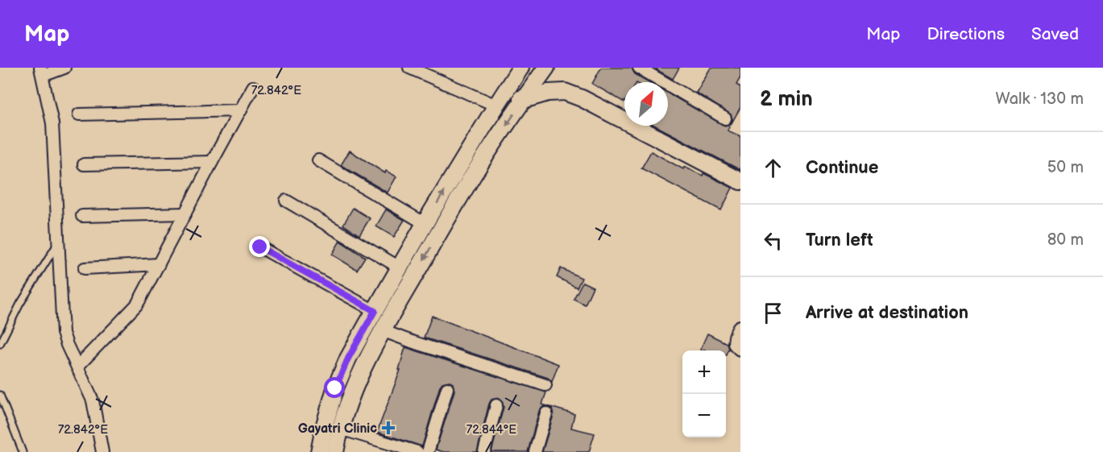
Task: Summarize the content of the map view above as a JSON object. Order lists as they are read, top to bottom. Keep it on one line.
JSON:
{"places":{"health":["Gayatri Clinic"]},"north":"top right","page":{"header":"Map","nav":["Map","Directions","Saved"],"heading":["2 min","Walk · 130 m"],"list":[["Continue","50 m"],["Turn left","80 m"],"Arrive at destination"],"map_buttons":["+","−"]},"coordinates":["72.842°E","72.844°E"]}
